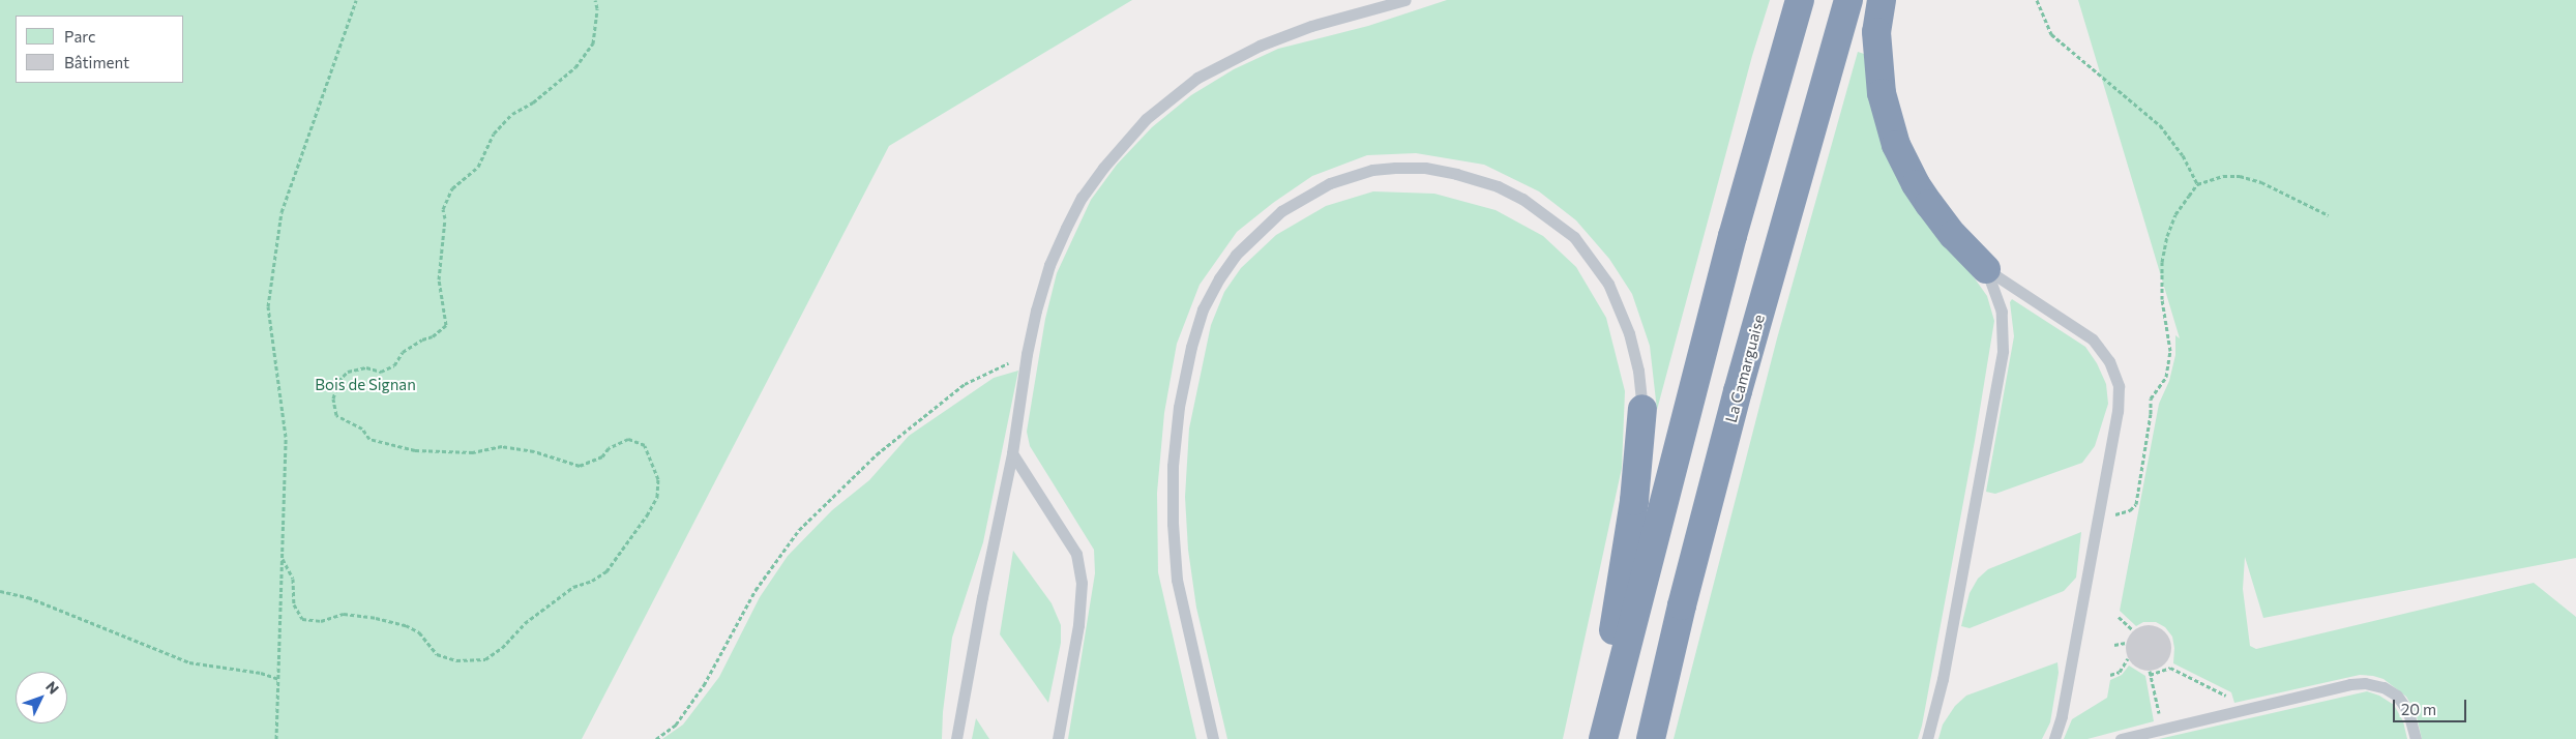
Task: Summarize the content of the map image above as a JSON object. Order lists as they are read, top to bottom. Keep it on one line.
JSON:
{"streets":{"highway":["La Camarguaise"]},"parks":["Bois de Signan"],"legend":["Parc","Bâtiment"],"scale_bar":"20 m","north":"top right"}
